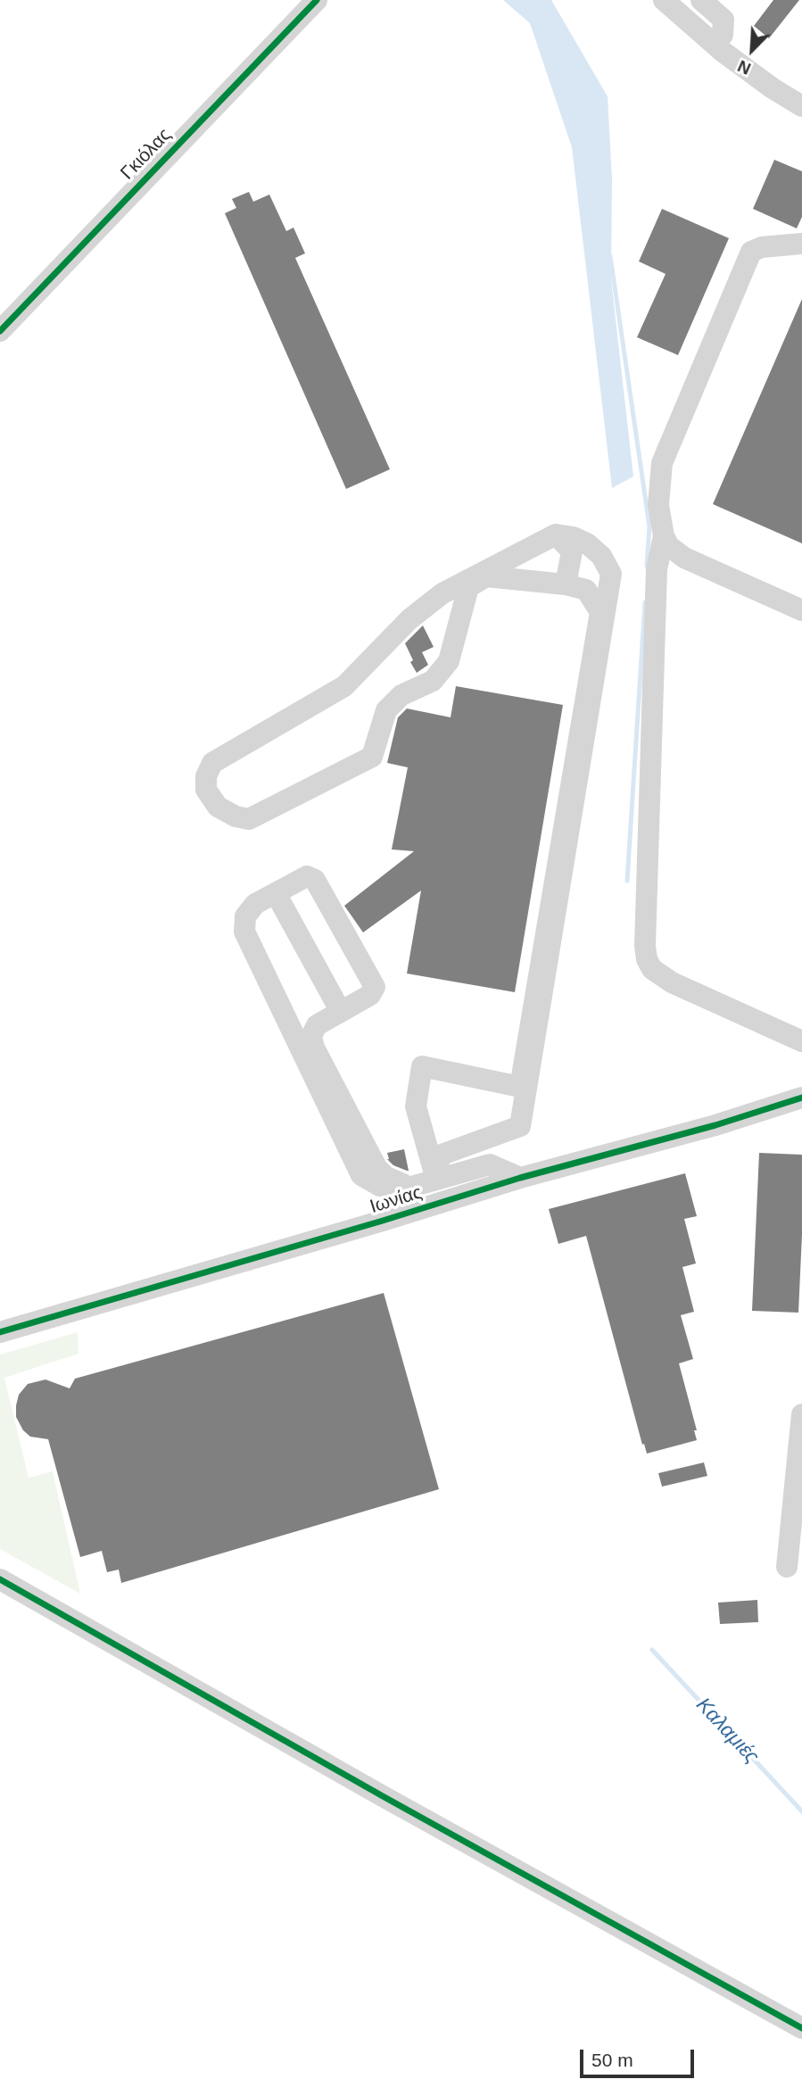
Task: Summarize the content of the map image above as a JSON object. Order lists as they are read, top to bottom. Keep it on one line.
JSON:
{"streets":{"street":["Γκιόλας","Ιωνίας"]},"water":["Καλαμιές"],"scale_bar":"50 m","north":"bottom left"}
